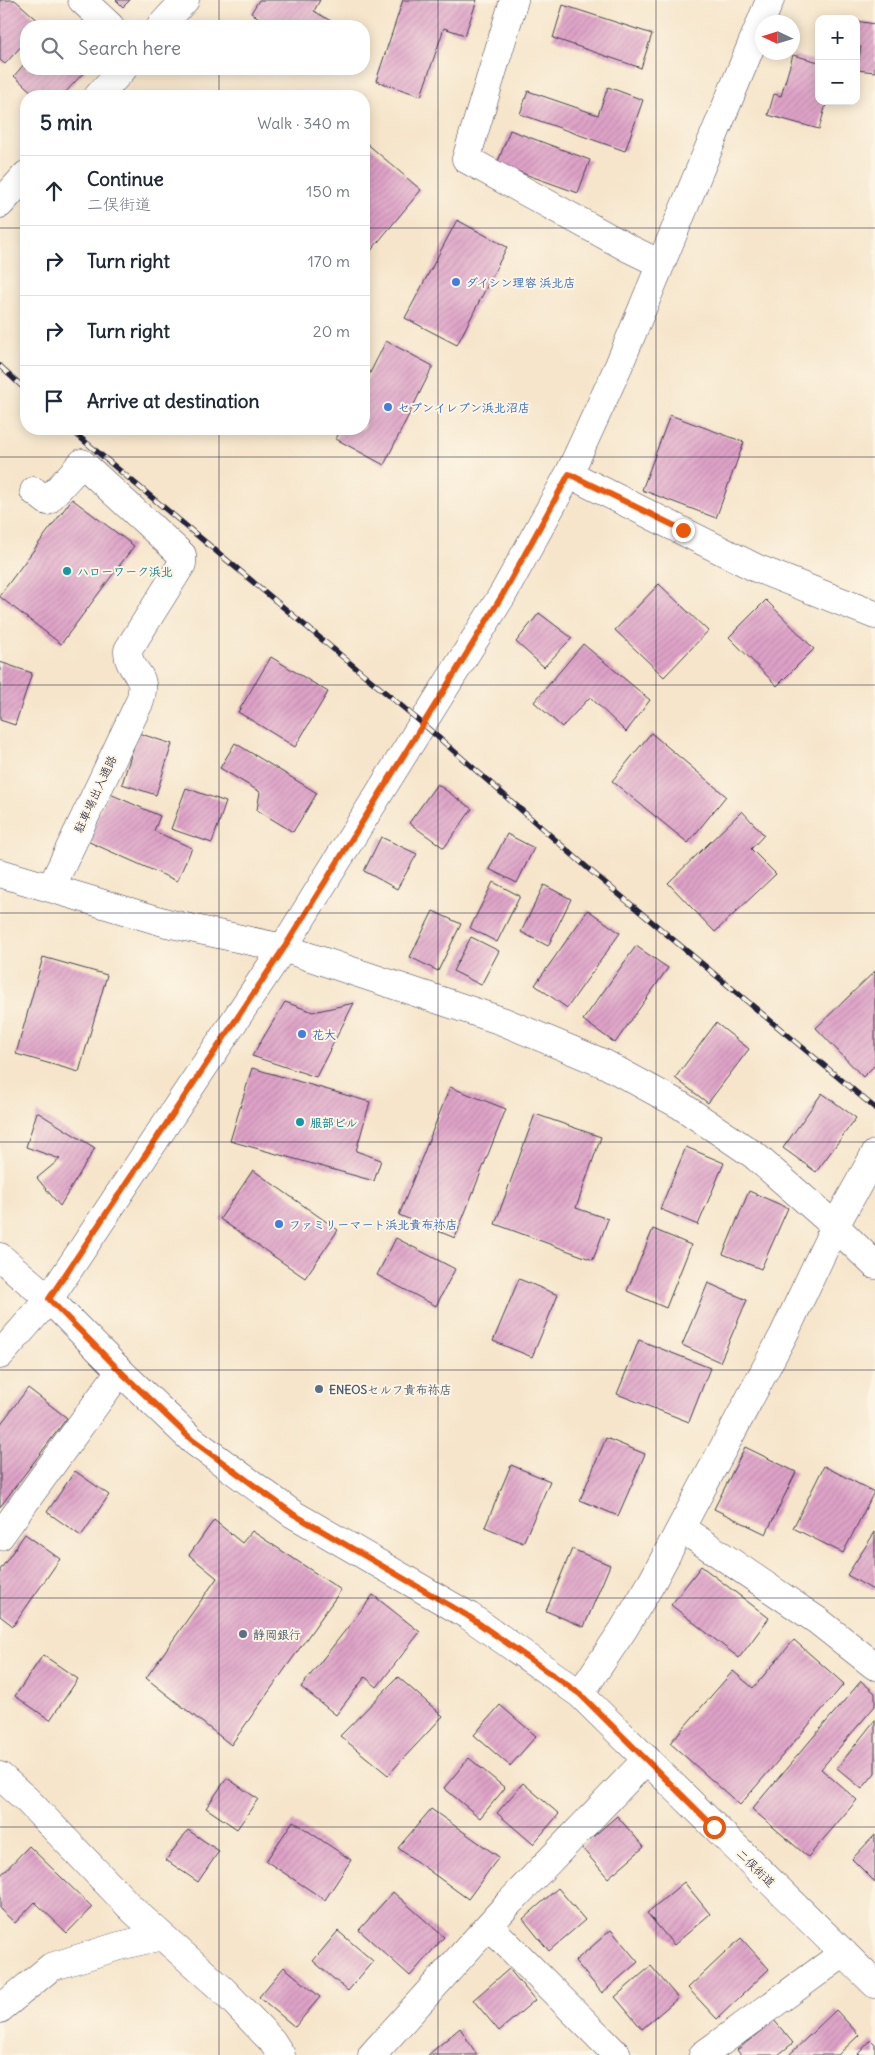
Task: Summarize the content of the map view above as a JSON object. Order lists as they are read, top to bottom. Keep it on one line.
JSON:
{"streets":{"street":["駐車場出入通路","二俣街道"]},"places":["ダイシン理容 浜北店","セブンイレブン浜北沼店","ハローワーク浜北","花大","服部ビル","ファミリーマート浜北貴布祢店","ENEOSセルフ貴布祢店","静岡銀行"],"north":"left","page":{"map_buttons":["+","−"],"search":"Search here","heading":["5 min","Walk · 340 m"],"list":[["Continue","二俣街道","150 m"],["Turn right","170 m"],["Turn right","20 m"],"Arrive at destination"]}}
